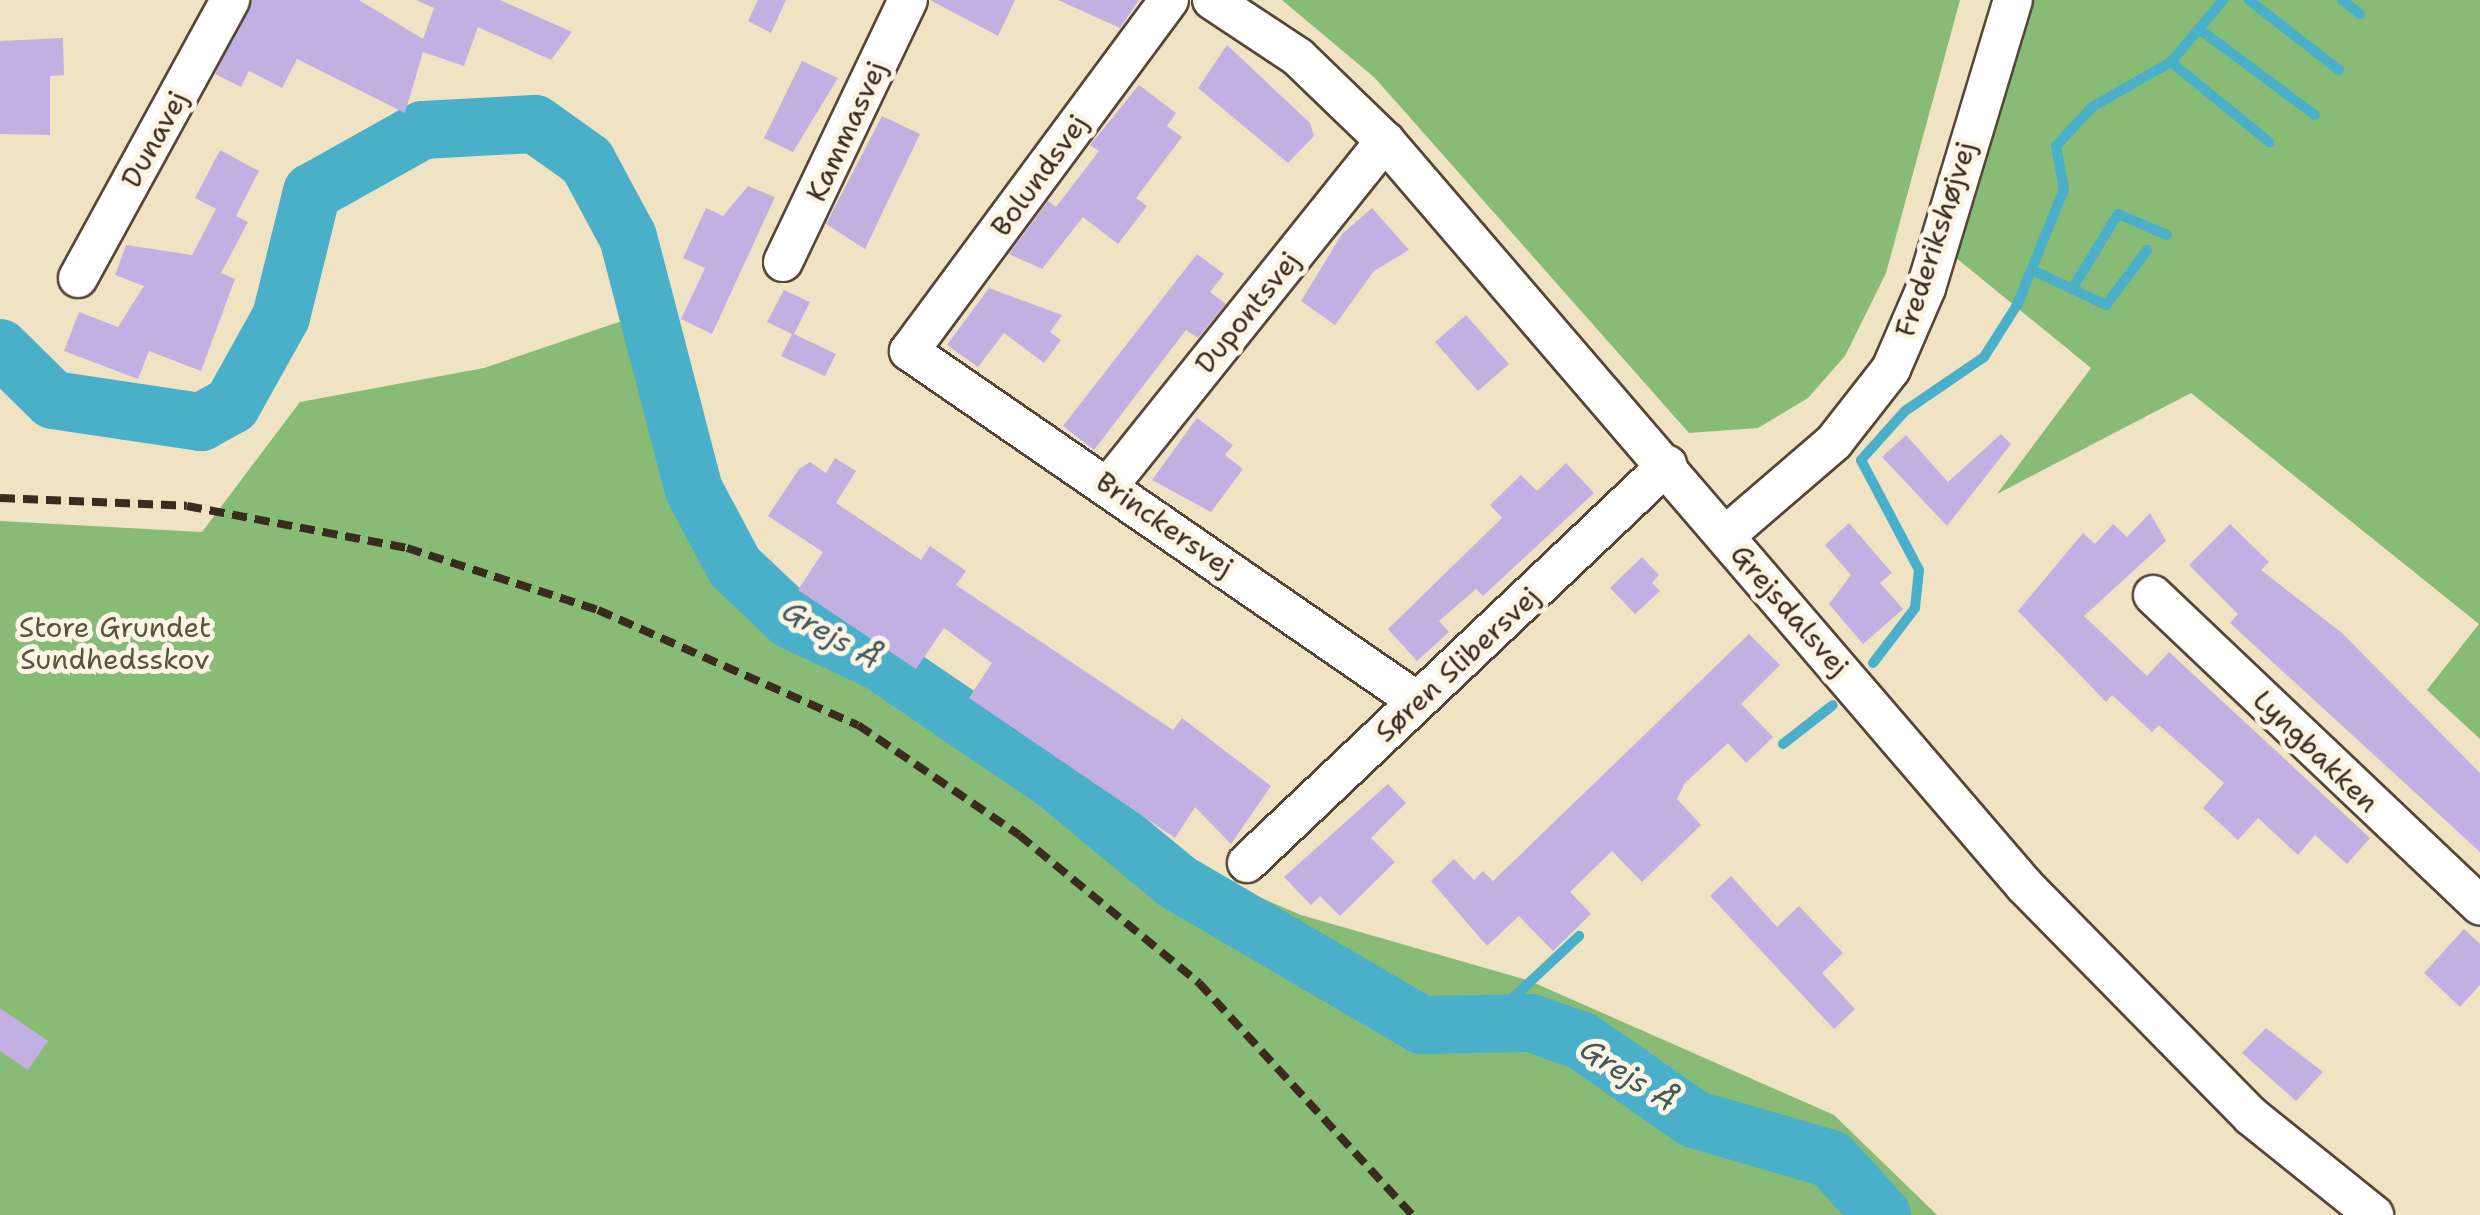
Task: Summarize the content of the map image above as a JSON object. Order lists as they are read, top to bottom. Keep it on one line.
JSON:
{"streets":{"street":["Kammasvej","Dunavej","Bolundsvej","Frederikshøjvej","Dupontsvej","Brinckersvej","Grejsdalsvej","Søren Slibersvej","Lyngbakken"]},"crossings":[["Bolundsvej","Brinckersvej"],["Frederikshøjvej","Grejsdalsvej"],["Dupontsvej","Brinckersvej"],["Dupontsvej","Grejsdalsvej"],["Brinckersvej","Søren Slibersvej"],["Grejsdalsvej","Søren Slibersvej"]],"water":["Grejs Å"],"parks":["Store Grundet Sundhedsskov"]}
